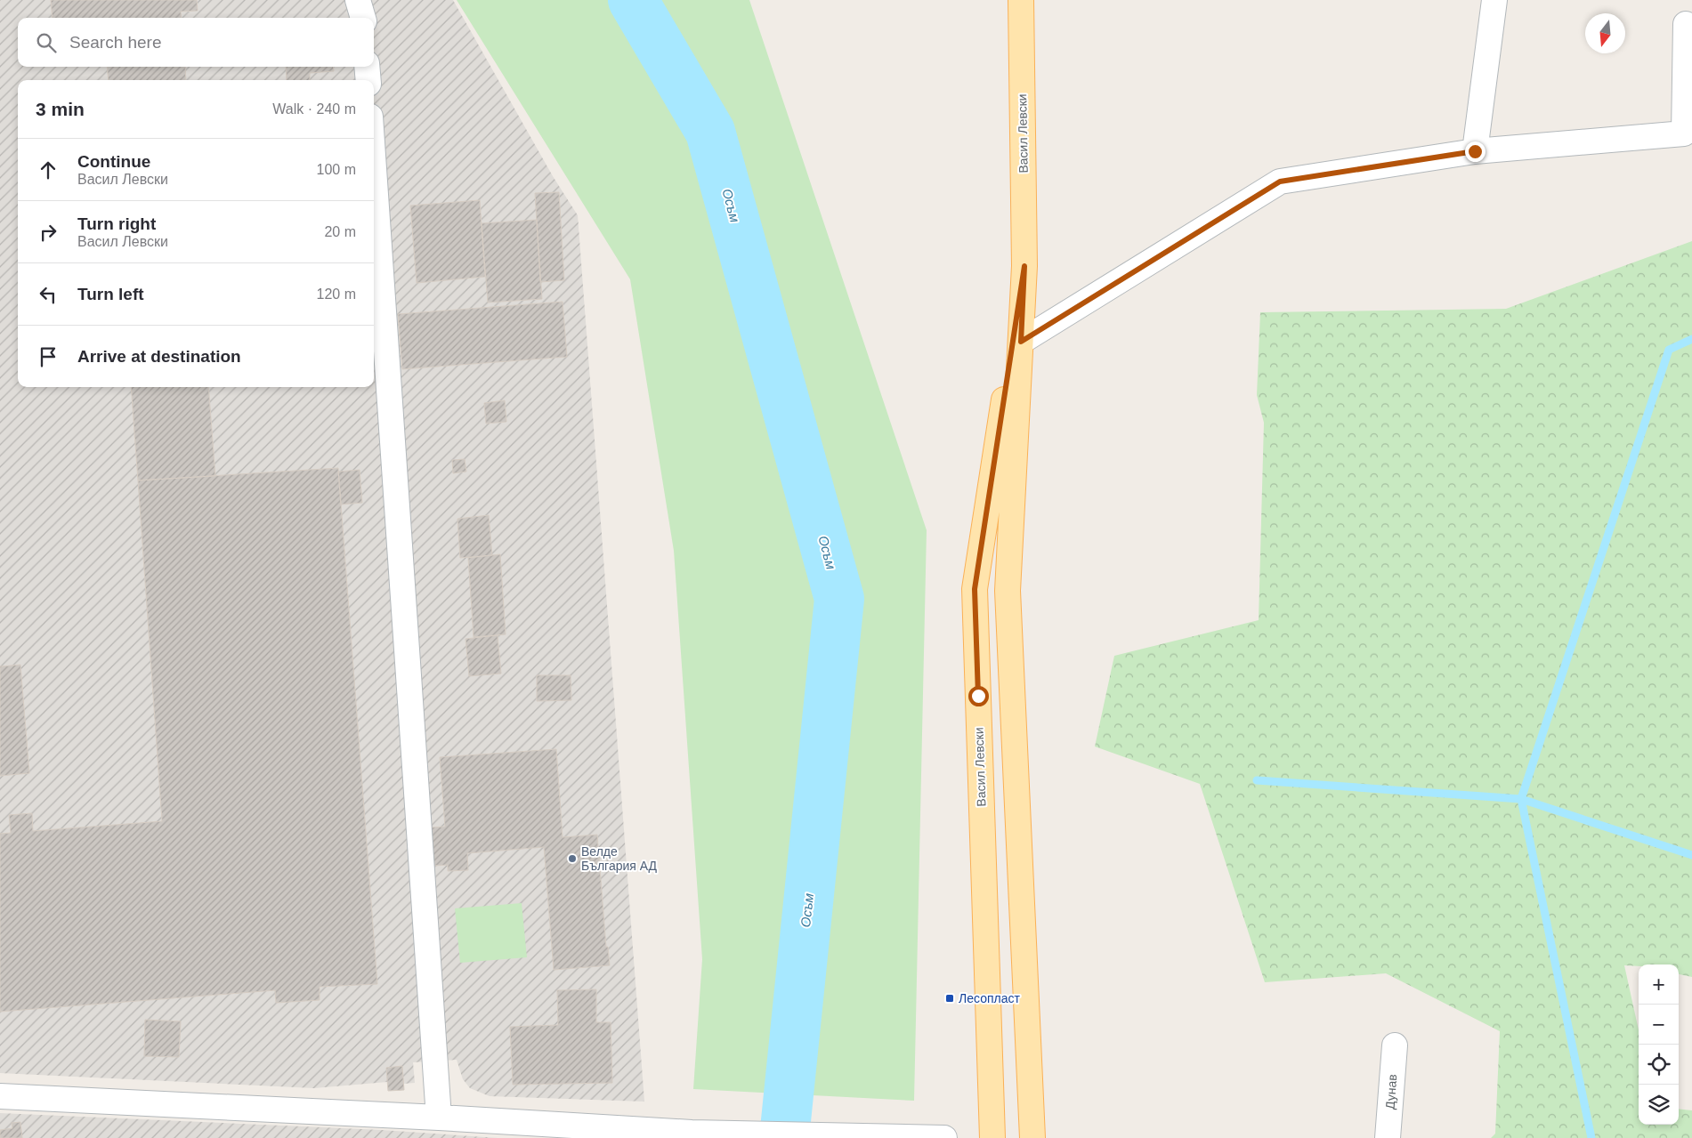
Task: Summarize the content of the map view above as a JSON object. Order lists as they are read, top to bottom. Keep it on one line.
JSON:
{"streets":{"main road":["Васил Левски"],"street":["Дунав"]},"water":["Осъм"],"places":{"other":["Велде България АД"],"transit":["Лесопласт"]},"north":"bottom","page":{"search":"Search here","heading":["3 min","Walk · 240 m"],"list":[["Continue","Васил Левски","100 m"],["Turn right","Васил Левски","20 m"],["Turn left","120 m"],"Arrive at destination"],"map_buttons":["+","−"]}}
